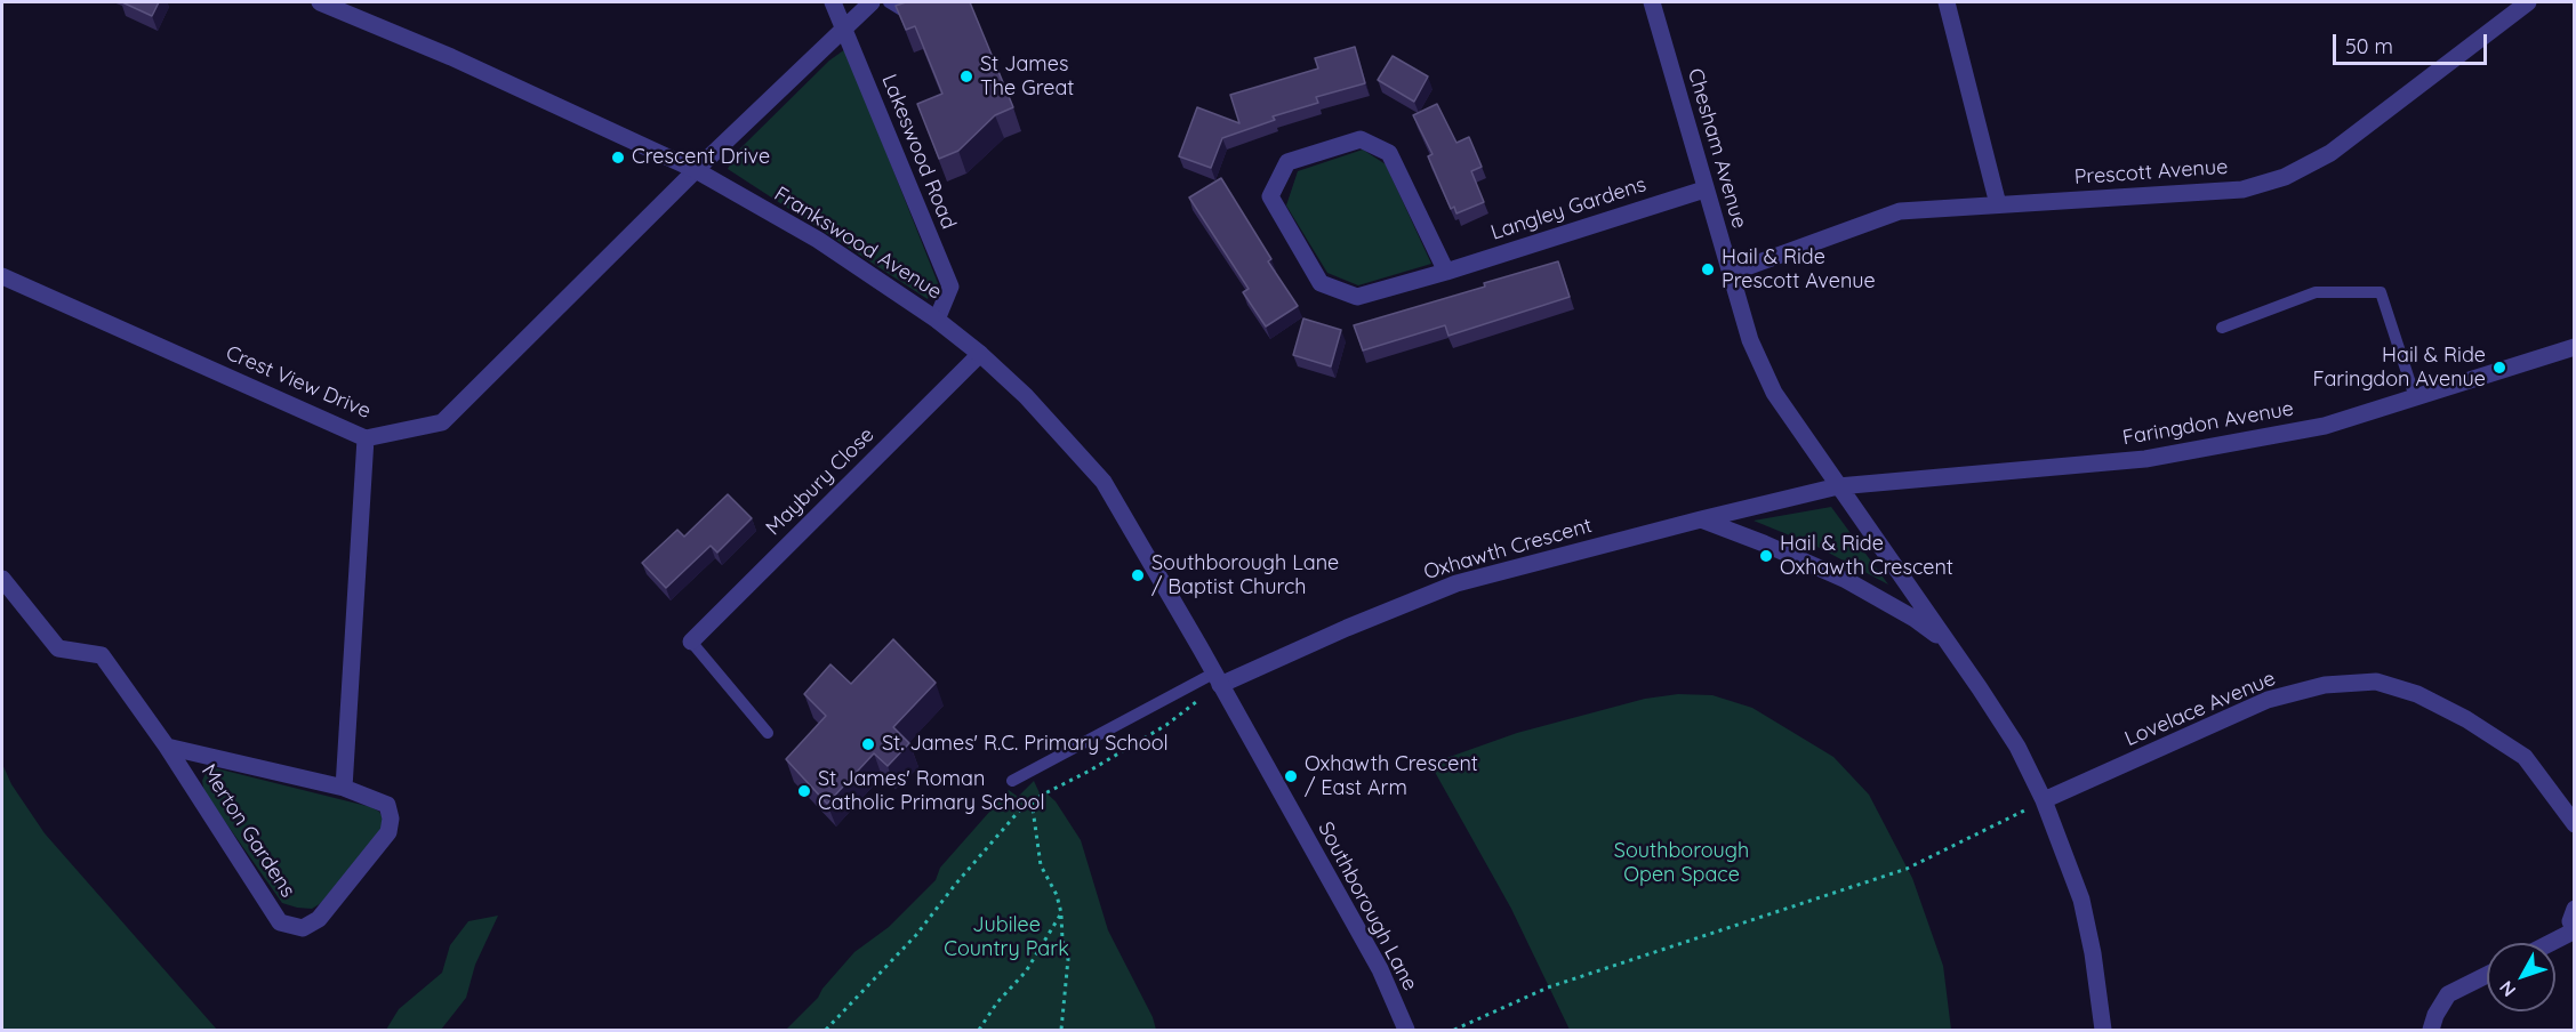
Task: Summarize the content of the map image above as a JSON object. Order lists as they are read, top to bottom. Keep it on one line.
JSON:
{"streets":{"street":["Chesham Avenue","Lakeswood Road","Prescott Avenue","Langley Gardens","Frankswood Avenue","Crest View Drive","Faringdon Avenue","Maybury Close","Oxhawth Crescent","Lovelace Avenue","Merton Gardens","Southborough Lane"]},"crossings":[["Chesham Avenue","Prescott Avenue"],["Chesham Avenue","Langley Gardens"],["Chesham Avenue","Faringdon Avenue"],["Chesham Avenue","Oxhawth Crescent"],["Lakeswood Road","Frankswood Avenue"],["Frankswood Avenue","Crest View Drive"],["Frankswood Avenue","Maybury Close"],["Frankswood Avenue","Southborough Lane"],["Faringdon Avenue","Oxhawth Crescent"],["Oxhawth Crescent","Southborough Lane"]],"parks":["Southborough Open Space","Jubilee Country Park"],"places":["St James The Great","Crescent Drive","Hail & Ride Prescott Avenue","Hail & Ride Faringdon Avenue","Hail & Ride Oxhawth Crescent","Southborough Lane / Baptist Church","St. James' R.C. Primary School","Oxhawth Crescent / East Arm","St James' Roman Catholic Primary School"],"scale_bar":"50 m","north":"bottom left"}
